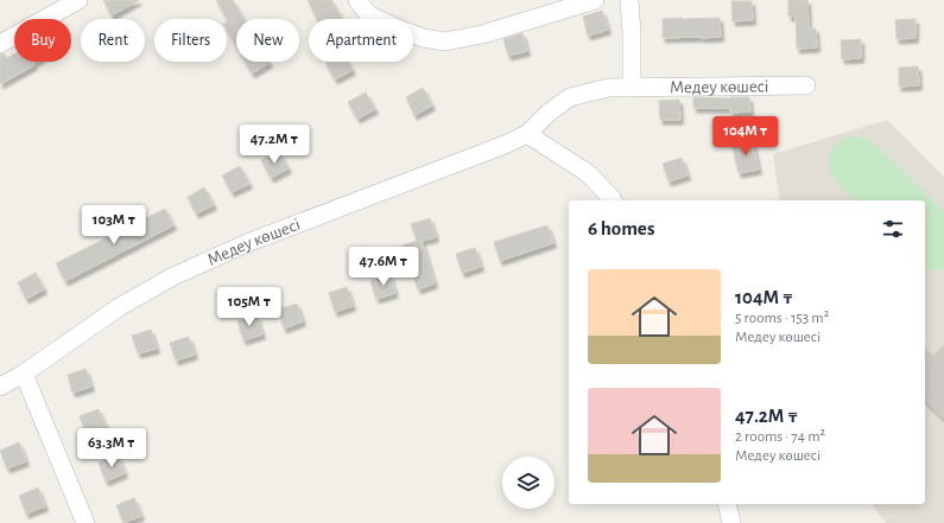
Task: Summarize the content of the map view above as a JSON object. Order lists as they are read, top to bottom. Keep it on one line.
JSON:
{"streets":{"street":["Медеу көшесі"]},"page":{"chip":["Buy","Rent","Filters","New","Apartment"],"price":["104M ₸","47.2M ₸","103M ₸","47.6M ₸","105M ₸","63.3M ₸"],"heading":"6 homes","list":[{"name":"104M ₸","note":"5 rooms · 153 m² · Медеу көшесі"},{"name":"47.2M ₸","note":"2 rooms · 74 m² · Медеу көшесі"}]}}
